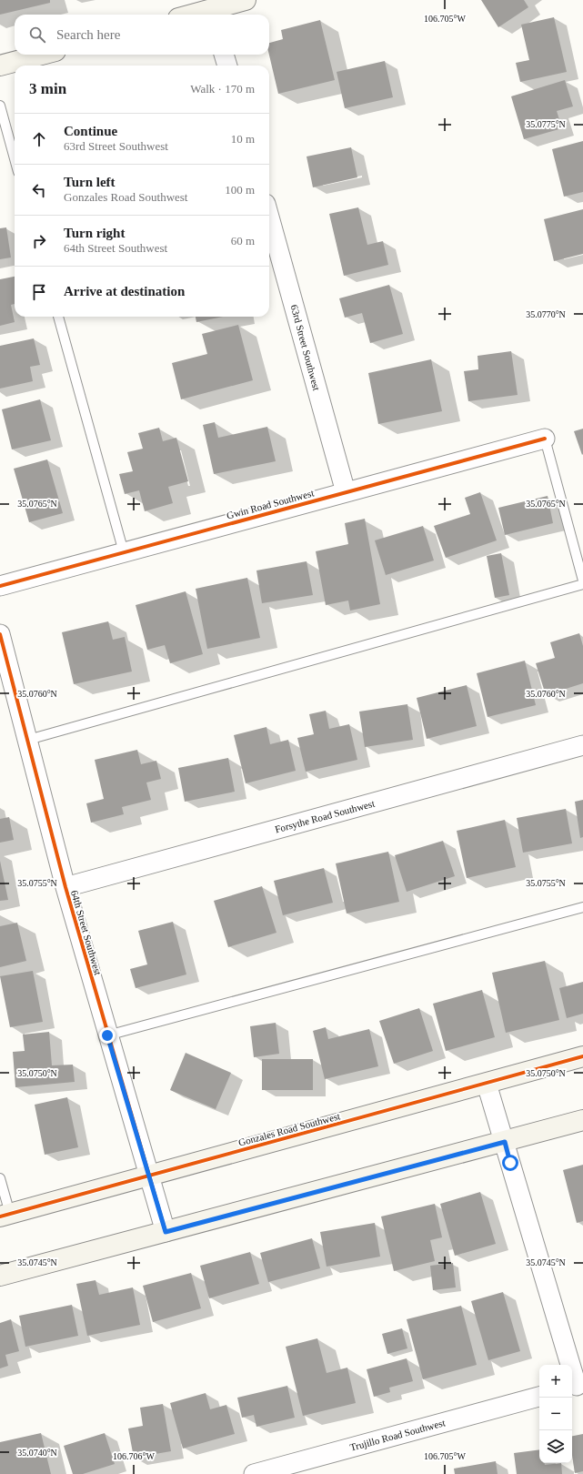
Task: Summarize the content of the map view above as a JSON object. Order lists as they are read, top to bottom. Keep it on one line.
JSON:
{"streets":{"street":["63rd Street Southwest","Gwin Road Southwest","Forsythe Road Southwest","64th Street Southwest","Gonzales Road Southwest","Trujillo Road Southwest"]},"crossings":[["63rd Street Southwest","Gwin Road Southwest"],["Forsythe Road Southwest","64th Street Southwest"],["64th Street Southwest","Gonzales Road Southwest"]],"page":{"search":"Search here","heading":["3 min","Walk · 170 m"],"list":[["Continue","63rd Street Southwest","10 m"],["Turn left","Gonzales Road Southwest","100 m"],["Turn right","64th Street Southwest","60 m"],"Arrive at destination"],"map_buttons":["+","−"]},"coordinates":["106.705°W","35.0775°N","35.0770°N","35.0765°N","35.0760°N","35.0755°N","35.0750°N","35.0745°N","35.0740°N","106.706°W"]}
